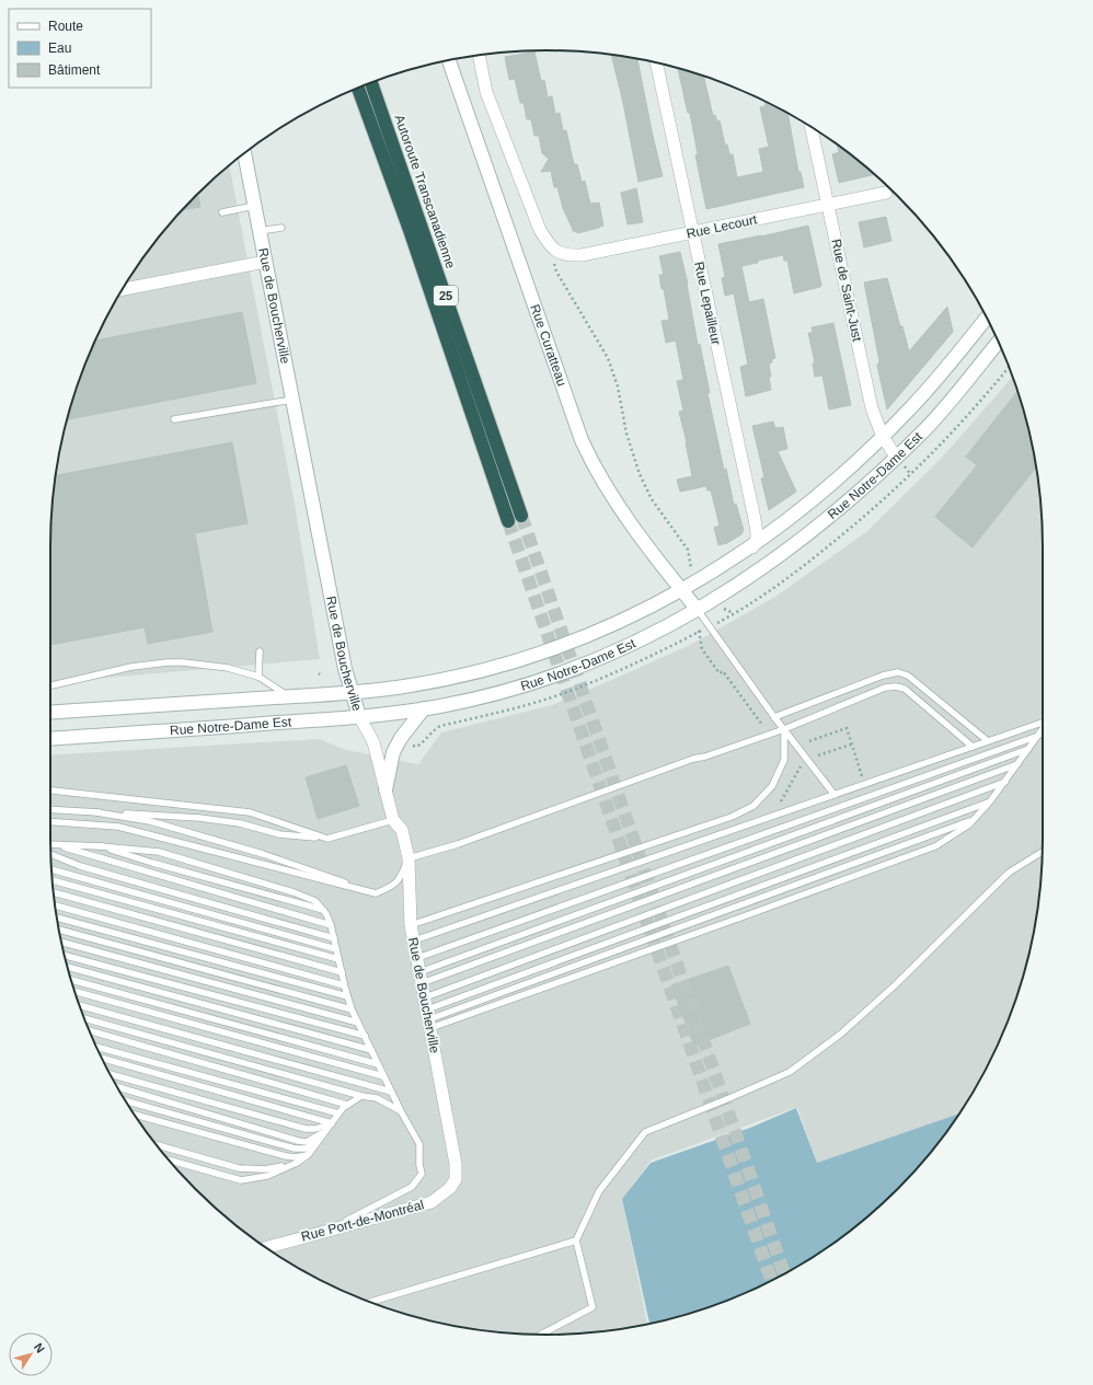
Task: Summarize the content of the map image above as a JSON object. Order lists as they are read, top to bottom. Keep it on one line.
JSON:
{"streets":{"highway":["Autoroute Transcanadienne","25"],"main road":["Rue de Boucherville","Rue Curatteau","Rue Notre-Dame Est"],"street":["Rue Lecourt","Rue de Saint-Just","Rue Lepailleur","Rue Port-de-Montréal"]},"crossings":[["Rue Lecourt","Rue de Saint-Just"],["Rue Lecourt","Rue Lepailleur"],["Rue de Saint-Just","Rue Notre-Dame Est"],["Rue Lepailleur","Rue Notre-Dame Est"],["Rue de Boucherville","Rue Notre-Dame Est"],["Rue de Boucherville","Rue Port-de-Montréal"],["Rue Curatteau","Rue Notre-Dame Est"]],"legend":["Route","Eau","Bâtiment"],"north":"top right"}
